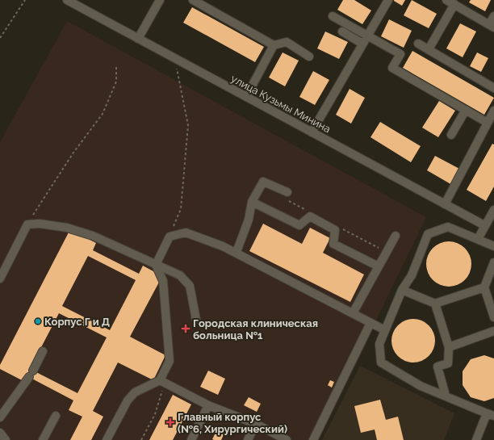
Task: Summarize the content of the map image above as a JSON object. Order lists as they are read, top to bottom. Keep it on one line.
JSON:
{"streets":{"street":["улица Кузьмы Минина"]},"places":{"other":["Корпус Г и Д"],"health":["Городская клиническая больница №1","Главный корпус (№6, Хирургический)"]}}
